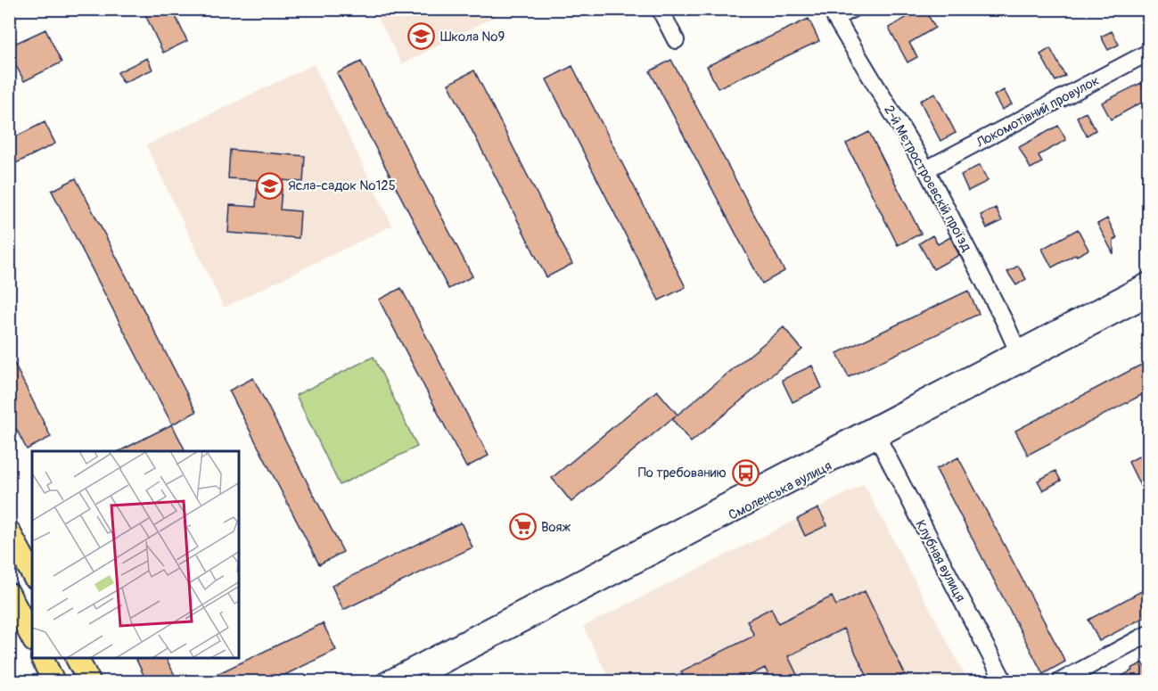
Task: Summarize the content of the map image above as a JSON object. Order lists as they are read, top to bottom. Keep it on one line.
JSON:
{"streets":{"street":["Локомотівний провулок","2-й Мєтростроєвскій проїзд","Смоленська вулиця","Клубная вулиця"]},"crossings":[["Локомотівний провулок","2-й Мєтростроєвскій проїзд"],["2-й Мєтростроєвскій проїзд","Смоленська вулиця"],["Смоленська вулиця","Клубная вулиця"]],"places":{"school or university":["Школа №9","Ясла-садок №125"],"bus stop":["По требованию"],"supermarket":["Вояж"]}}
